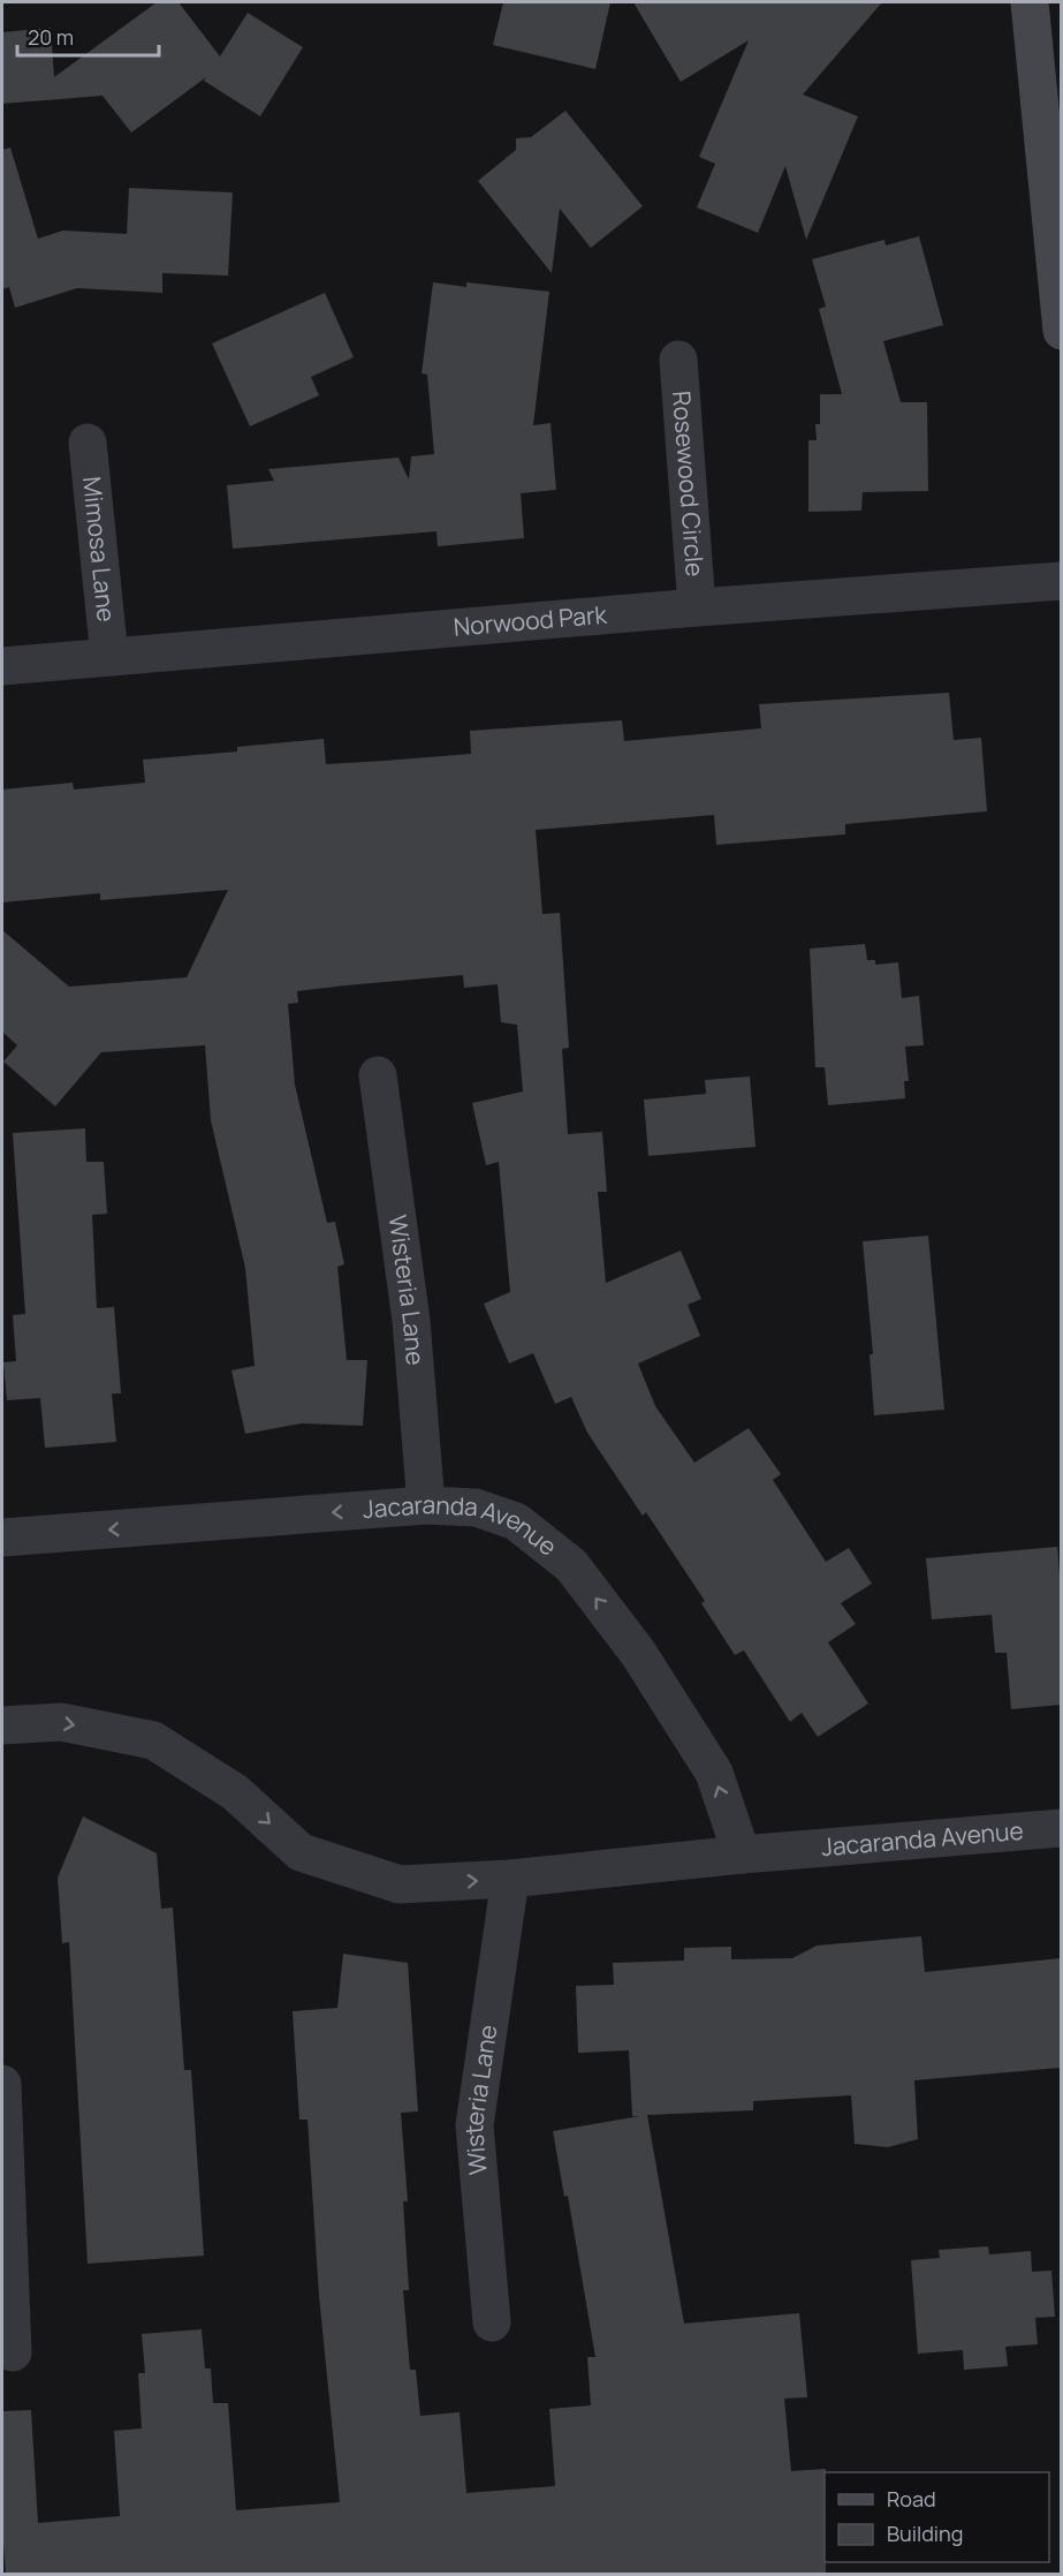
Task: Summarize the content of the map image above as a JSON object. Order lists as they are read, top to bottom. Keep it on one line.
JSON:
{"streets":{"street":["Rosewood Circle","Mimosa Lane","Norwood Park","Wisteria Lane","Jacaranda Avenue"]},"crossings":[["Rosewood Circle","Norwood Park"],["Mimosa Lane","Norwood Park"],["Wisteria Lane","Jacaranda Avenue"]],"legend":["Road","Building"],"scale_bar":"20 m"}
